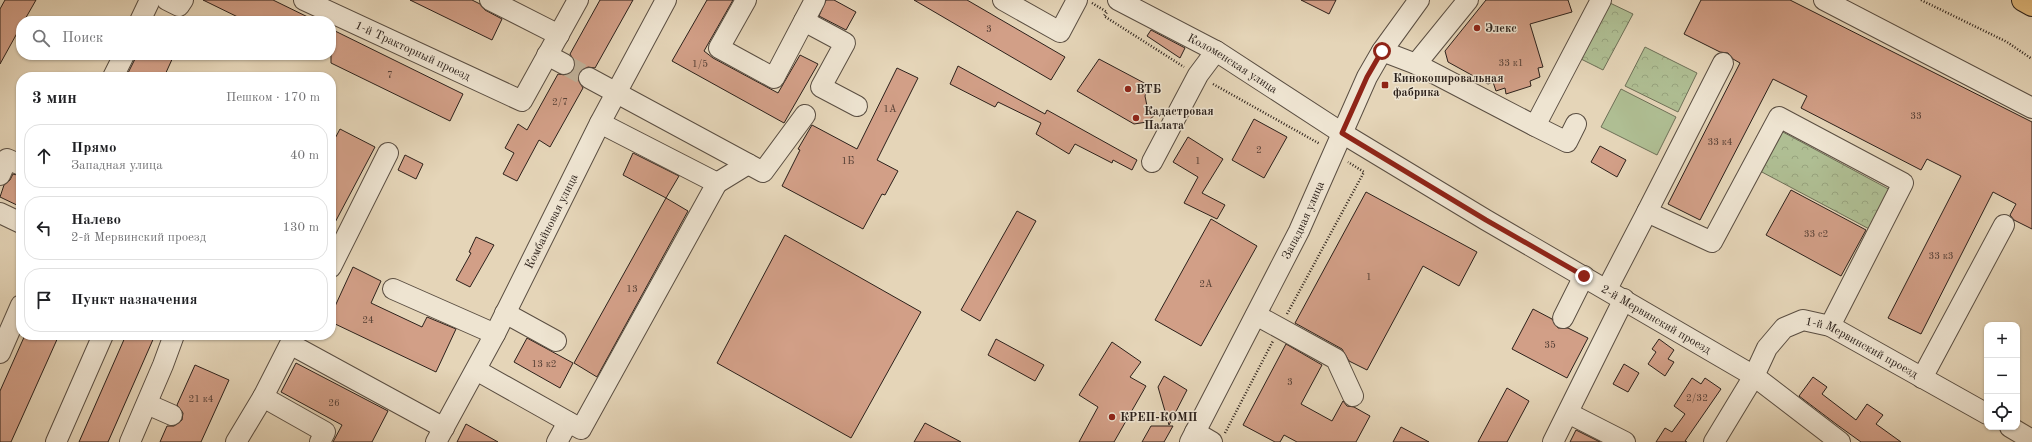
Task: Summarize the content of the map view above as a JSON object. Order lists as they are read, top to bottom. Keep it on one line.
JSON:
{"streets":{"street":["1-й Тракторный проезд","Коломенская улица","Западная улица","Комбайновая улица","2-й Мервинский проезд","1-й Мервинский проезд"]},"crossings":[["Коломенская улица","Западная улица"],["Коломенская улица","2-й Мервинский проезд"],["Западная улица","2-й Мервинский проезд"],["2-й Мервинский проезд","1-й Мервинский проезд"]],"places":{"other":["Элекс","ВТБ","Кадастровая Палата","КРЕП-КОМП"],"transit":["Кинокопировальная фабрика"]},"house_numbers":["3","33 к1","1/5","7","2/7","1А","33","33 к4","2","1Б","1","33 с2","33 к3","1","2А","13","24","35","13 к2","3","2/32","21 к4","26"],"page":{"search":"Поиск","heading":["3 мин","Пешком · 170 m"],"list":[["Прямо","Западная улица","40 m"],["Налево","2-й Мервинский проезд","130 m"],"Пункт назначения"],"map_buttons":["+","−"]}}
